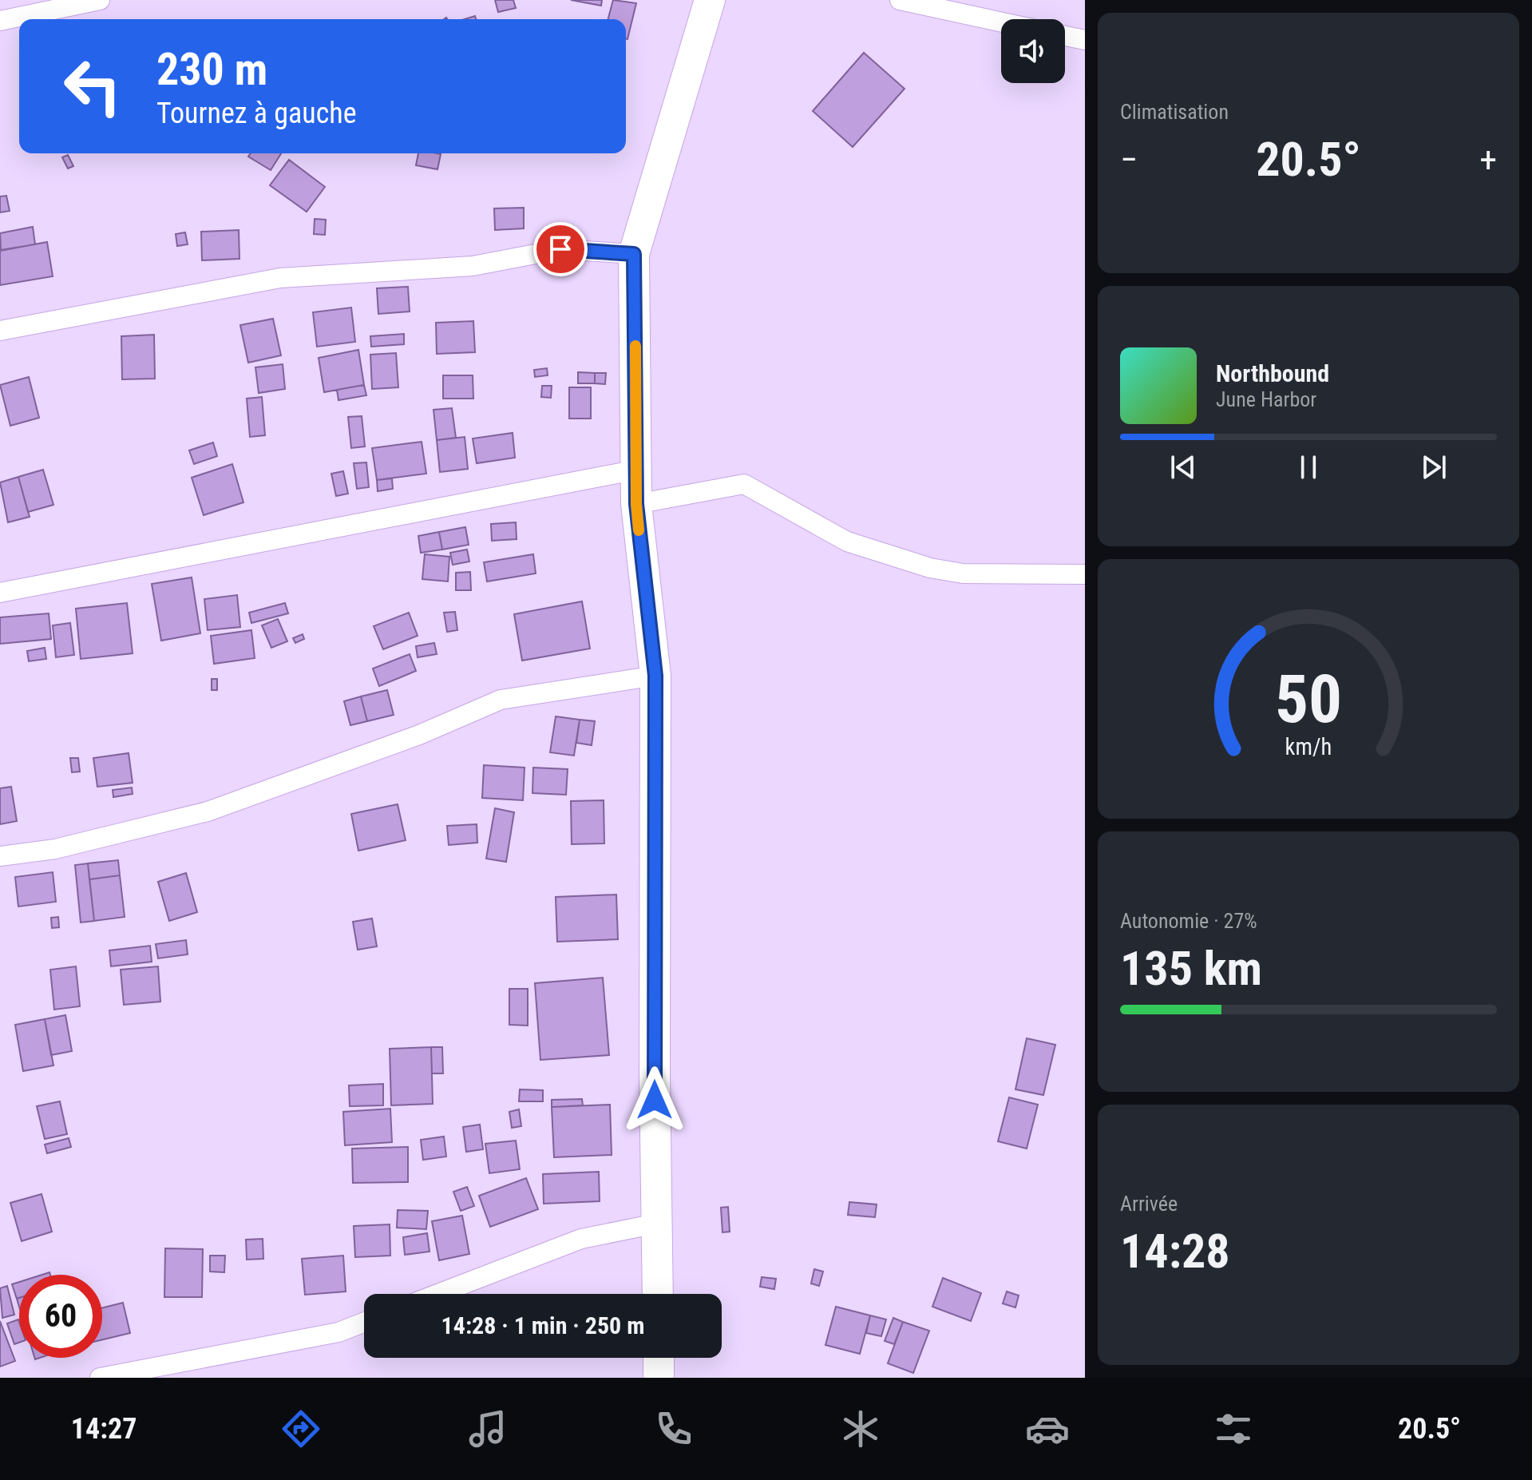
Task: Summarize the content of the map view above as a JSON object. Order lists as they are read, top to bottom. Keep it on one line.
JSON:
{"page":{"tile":["Climatisation",["Autonomie · 27%","135 km"],["Arrivée","14:28"]],"turn":["230 m","Tournez à gauche"],"heat":["−","20.5°","+"],"song":["Northbound","June Harbor"],"limit":"60","trip":"14:28 · 1 min · 250 m","tabs":["14:27","20.5°"],"gauge":["50","km/h"]}}
